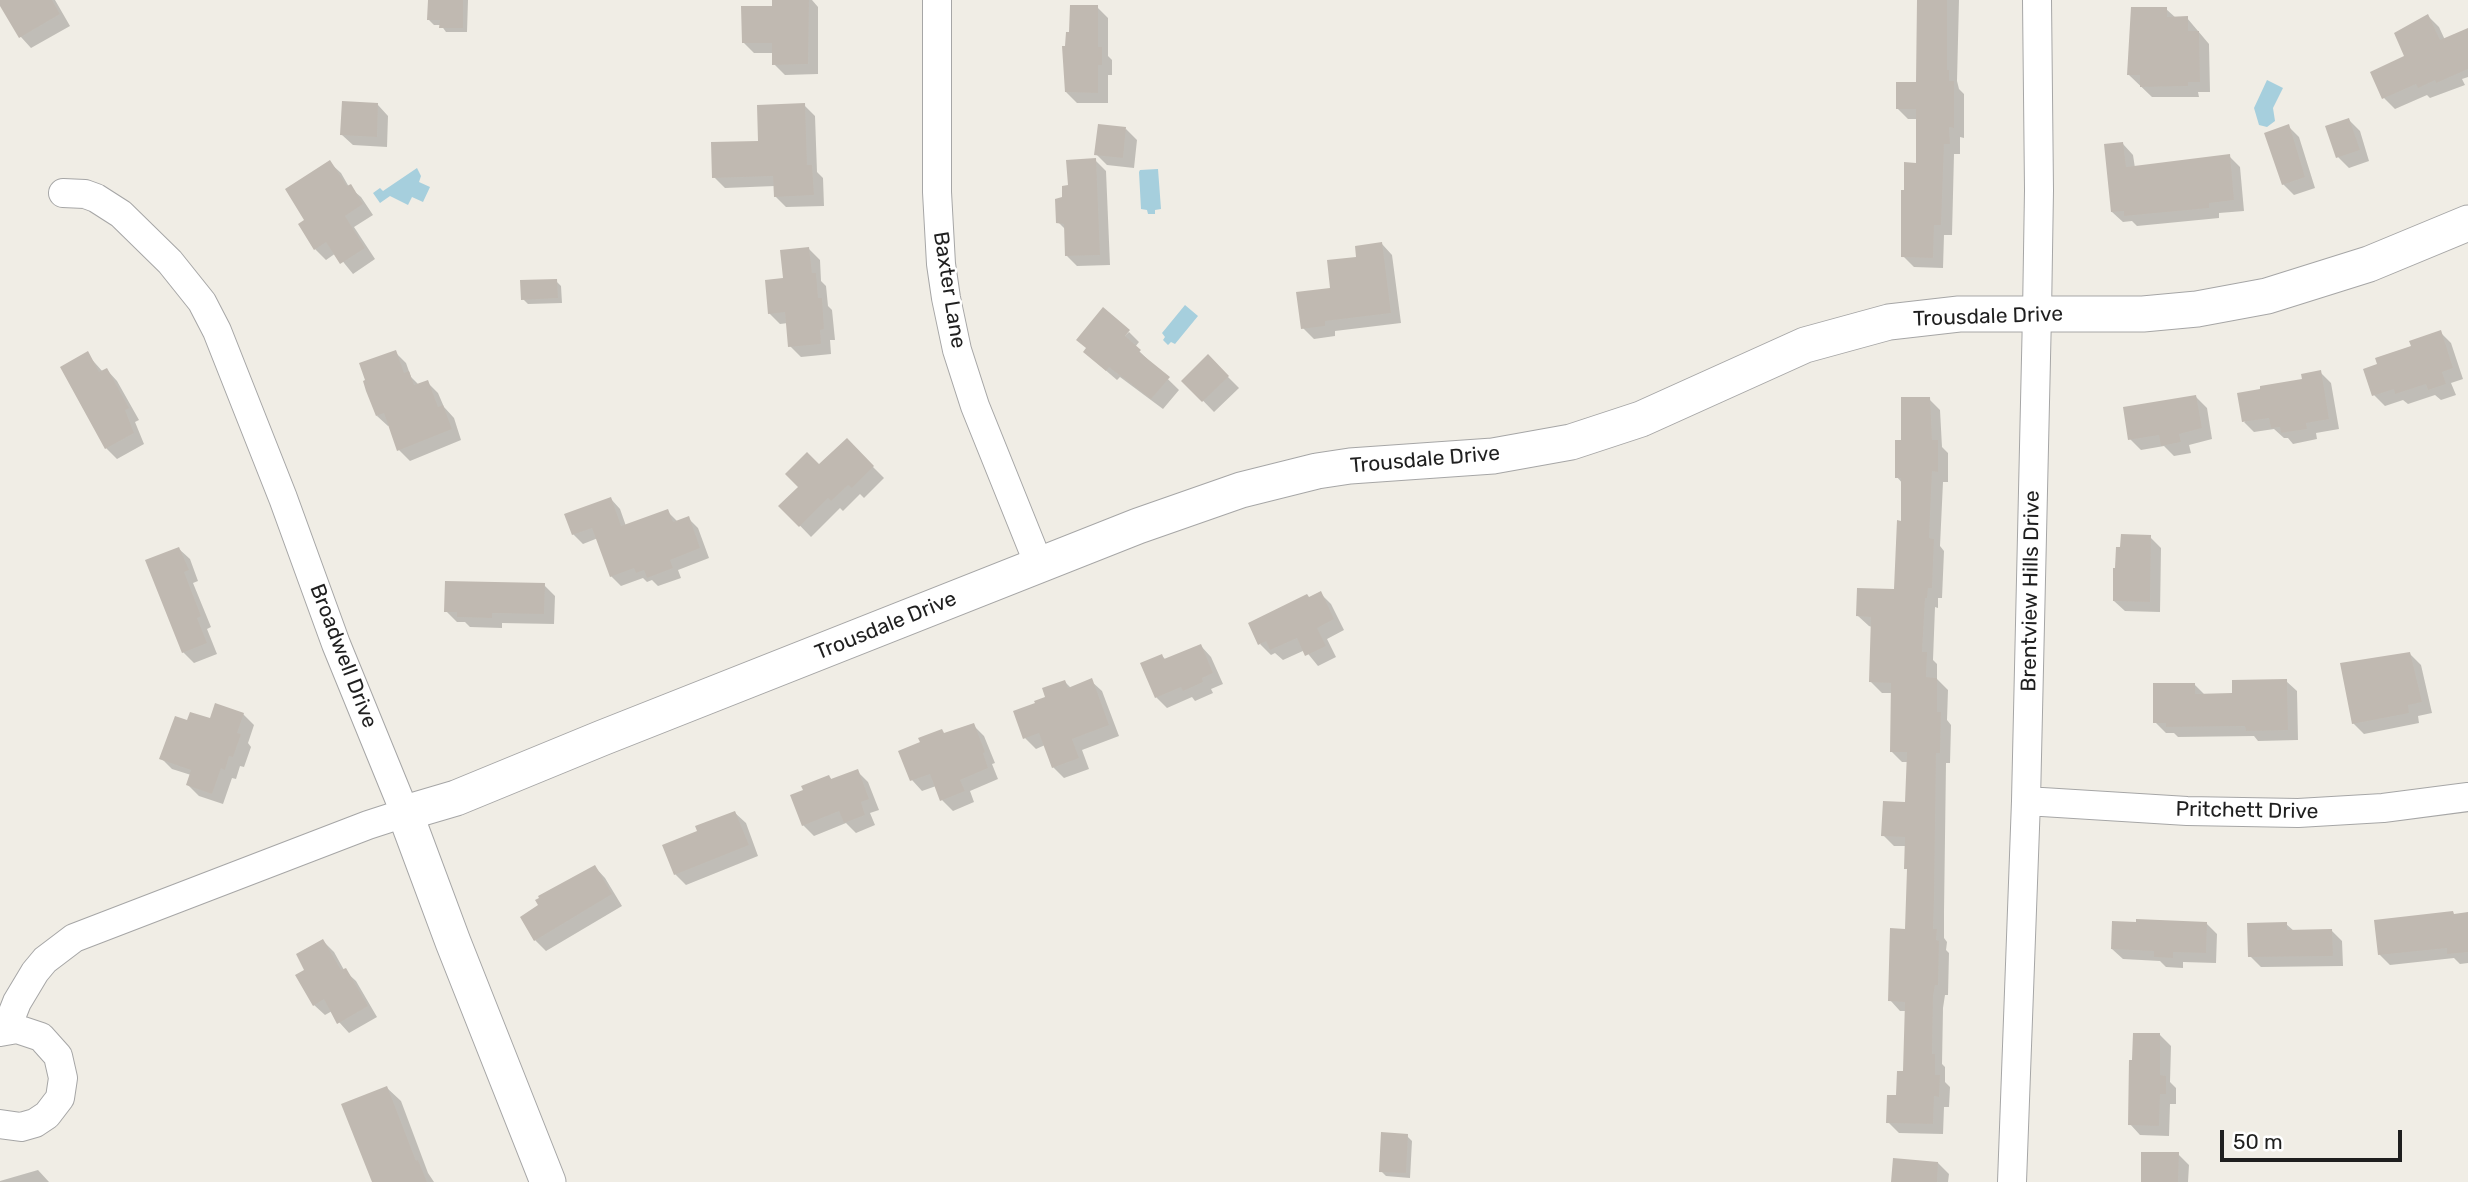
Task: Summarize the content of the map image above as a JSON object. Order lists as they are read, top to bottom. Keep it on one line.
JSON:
{"streets":{"street":["Baxter Lane","Trousdale Drive","Brentview Hills Drive","Broadwell Drive","Pritchett Drive"]},"crossings":[["Baxter Lane","Trousdale Drive"],["Trousdale Drive","Brentview Hills Drive"],["Trousdale Drive","Broadwell Drive"],["Brentview Hills Drive","Pritchett Drive"]],"scale_bar":"50 m"}
